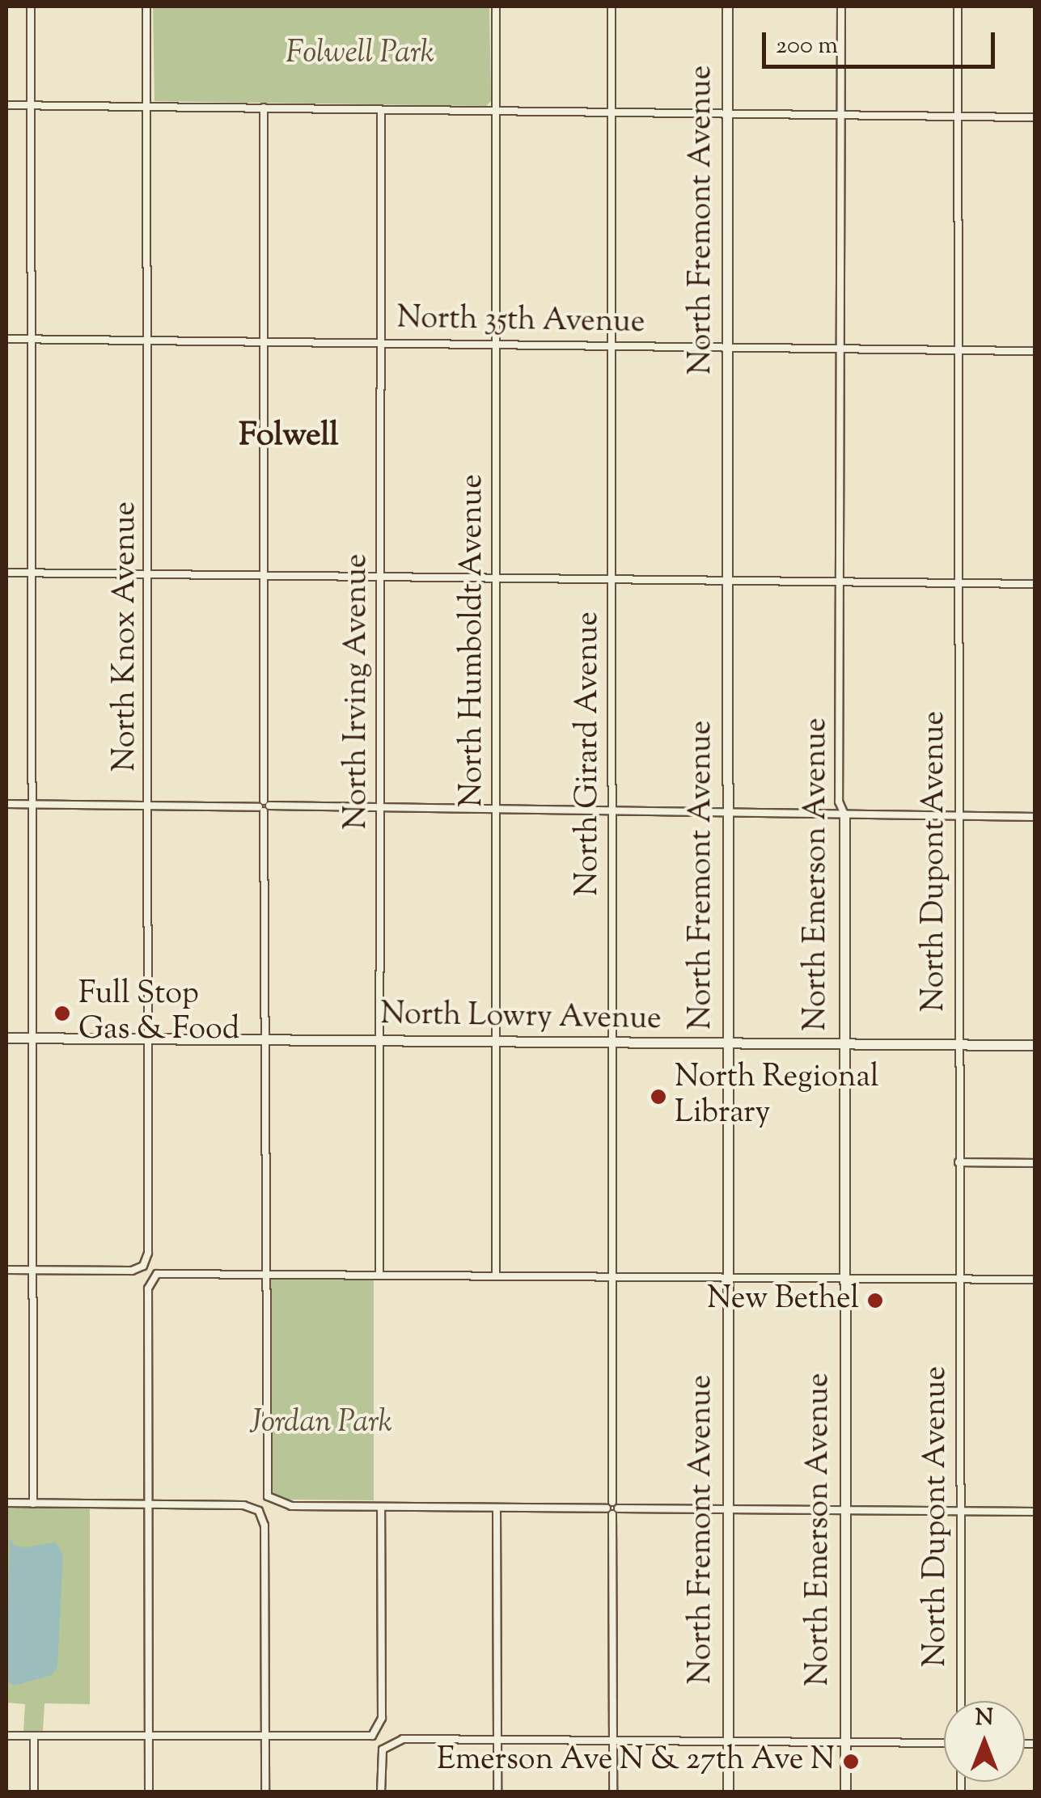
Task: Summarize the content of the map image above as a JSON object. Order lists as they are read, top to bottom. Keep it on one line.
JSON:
{"streets":{"street":["North Fremont Avenue","North 35th Avenue","North Knox Avenue","North Humboldt Avenue","North Irving Avenue","North Girard Avenue","North Dupont Avenue","North Emerson Avenue","North Lowry Avenue"]},"crossings":[["North Fremont Avenue","North 35th Avenue"],["North Fremont Avenue","North Lowry Avenue"],["North 35th Avenue","North Knox Avenue"],["North 35th Avenue","North Humboldt Avenue"],["North 35th Avenue","North Irving Avenue"],["North 35th Avenue","North Girard Avenue"],["North 35th Avenue","North Dupont Avenue"],["North 35th Avenue","North Emerson Avenue"],["North Knox Avenue","North Lowry Avenue"],["North Humboldt Avenue","North Lowry Avenue"],["North Irving Avenue","North Lowry Avenue"],["North Girard Avenue","North Lowry Avenue"],["North Dupont Avenue","North Lowry Avenue"],["North Emerson Avenue","North Lowry Avenue"]],"districts":["Folwell"],"parks":["Folwell Park","Jordan Park"],"places":["Full Stop Gas & Food","North Regional Library","New Bethel","Emerson Ave N & 27th Ave N"],"scale_bar":"200 m","north":"top"}
